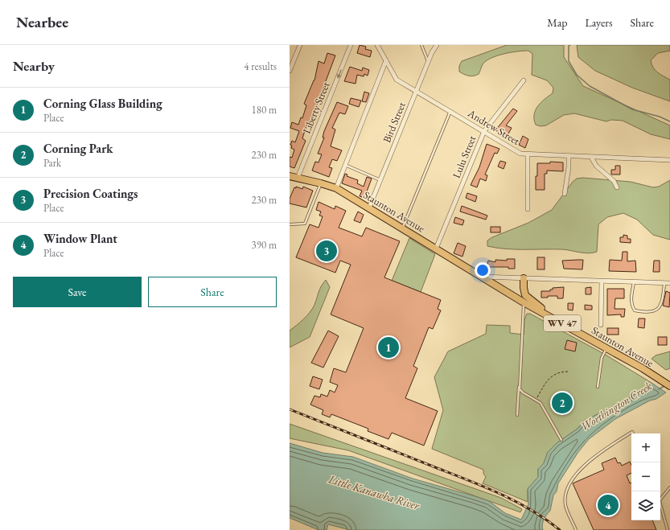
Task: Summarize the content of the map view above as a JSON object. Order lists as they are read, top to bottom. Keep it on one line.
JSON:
{"streets":{"main road":["Staunton Avenue","WV 47"],"street":["Liberty Street","Bird Street","Andrew Street","Lulu Street"]},"crossings":[["Liberty Street","Staunton Avenue"],["Bird Street","Andrew Street"],["Bird Street","Staunton Avenue"],["Andrew Street","Lulu Street"],["Lulu Street","Staunton Avenue"]],"one_way":["Liberty Street"],"water":["Worthington Creek","Little Kanawha River"],"page":{"header":"Nearbee","nav":["Map","Layers","Share"],"heading":["Nearby","4 results"],"list":[{"mark":"1","name":"Corning Glass Building","note":"Place","value":"180 m"},{"mark":"2","name":"Corning Park","note":"Park","value":"230 m"},{"mark":"3","name":"Precision Coatings","note":"Place","value":"230 m"},{"mark":"4","name":"Window Plant","note":"Place","value":"390 m"}],"pins":["3","1","2","4"],"buttons":["Save","Share"],"map_buttons":["+","−"]}}
